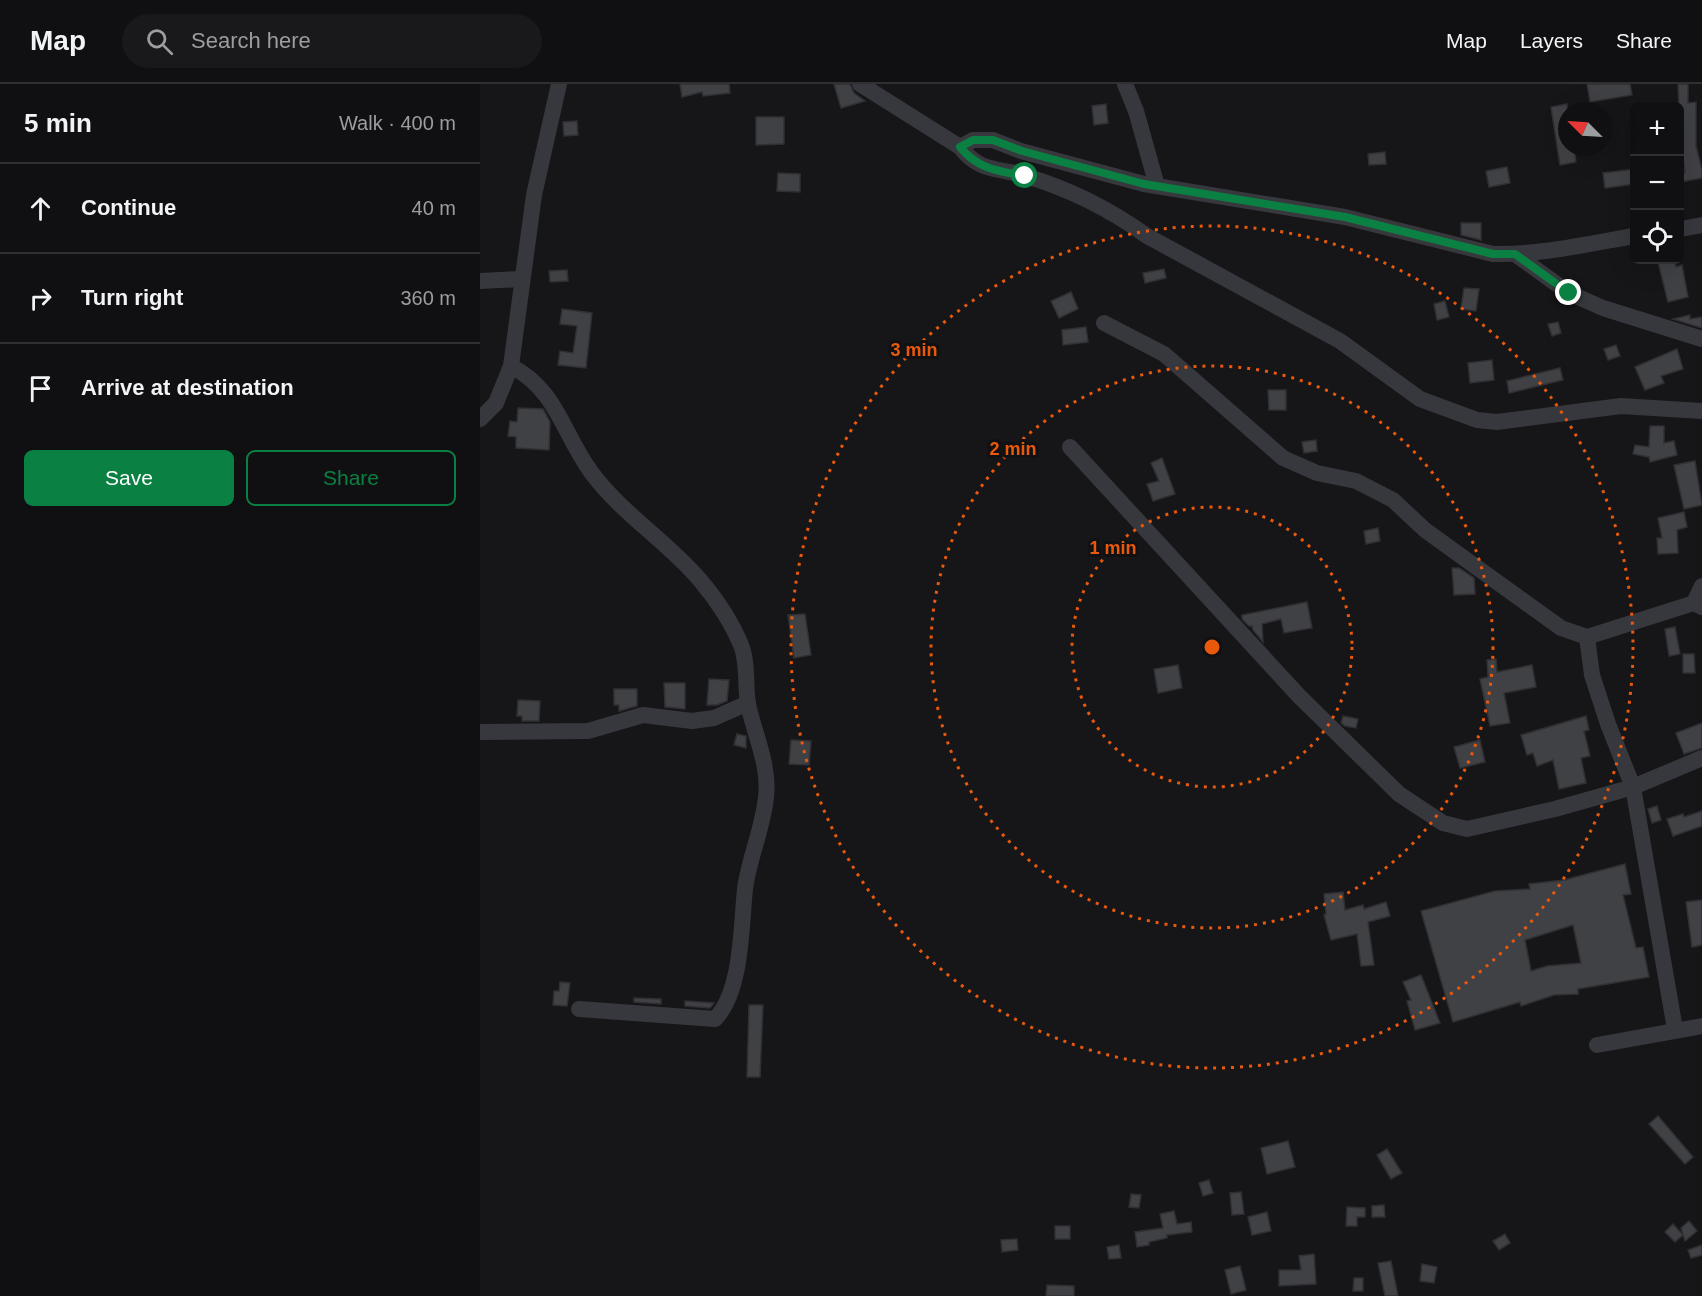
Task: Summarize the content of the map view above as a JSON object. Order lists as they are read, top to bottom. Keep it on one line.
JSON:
{"north":"top left","page":{"header":"Map","search":"Search here","nav":["Map","Layers","Share"],"heading":["5 min","Walk · 400 m"],"map_buttons":["+","−"],"list":[["Continue","40 m"],["Turn right","360 m"],"Arrive at destination"],"buttons":["Save","Share"]},"rings":["3 min","2 min","1 min"]}
